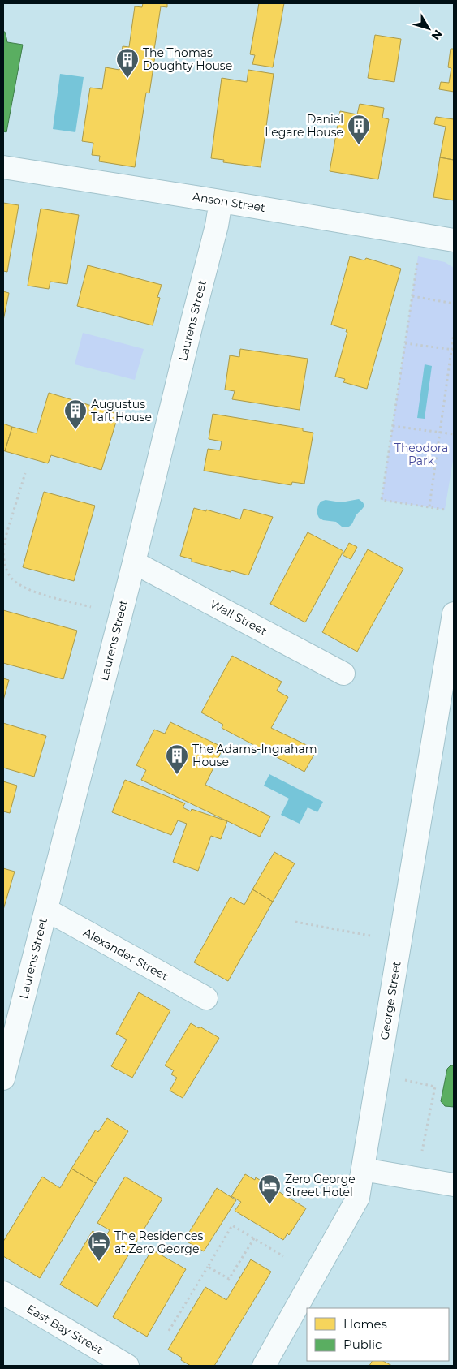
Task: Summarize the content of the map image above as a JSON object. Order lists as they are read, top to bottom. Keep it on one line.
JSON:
{"streets":{"street":["Anson Street","Laurens Street","Wall Street","Alexander Street","George Street","East Bay Street"]},"crossings":[["Anson Street","Laurens Street"],["Laurens Street","Wall Street"],["Laurens Street","Alexander Street"]],"parks":["Theodora Park"],"places":{"building":["The Thomas Doughty House","Daniel Legare House","Augustus Taft House","The Adams-Ingraham House"],"hotel":["Zero George Street Hotel","The Residences at Zero George"]},"legend":["Homes","Public"],"north":"bottom right"}
